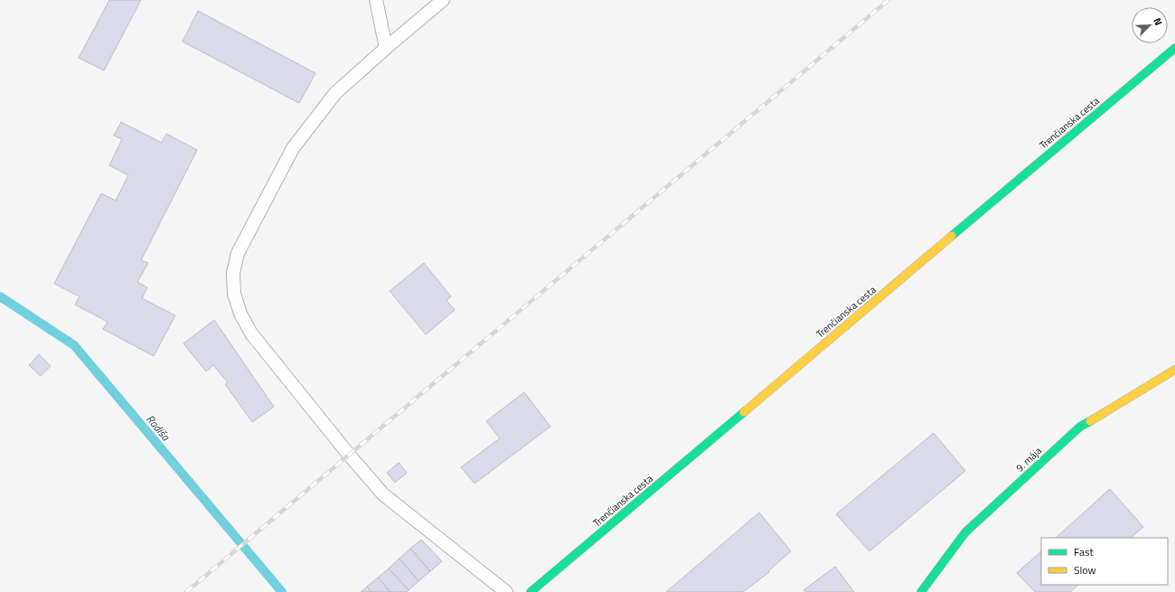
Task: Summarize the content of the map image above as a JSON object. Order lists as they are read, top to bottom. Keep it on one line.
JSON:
{"streets":{"main road":["Trenčianska cesta","9. mája"]},"water":["Radiša"],"legend":["Fast","Slow"],"north":"top right"}
